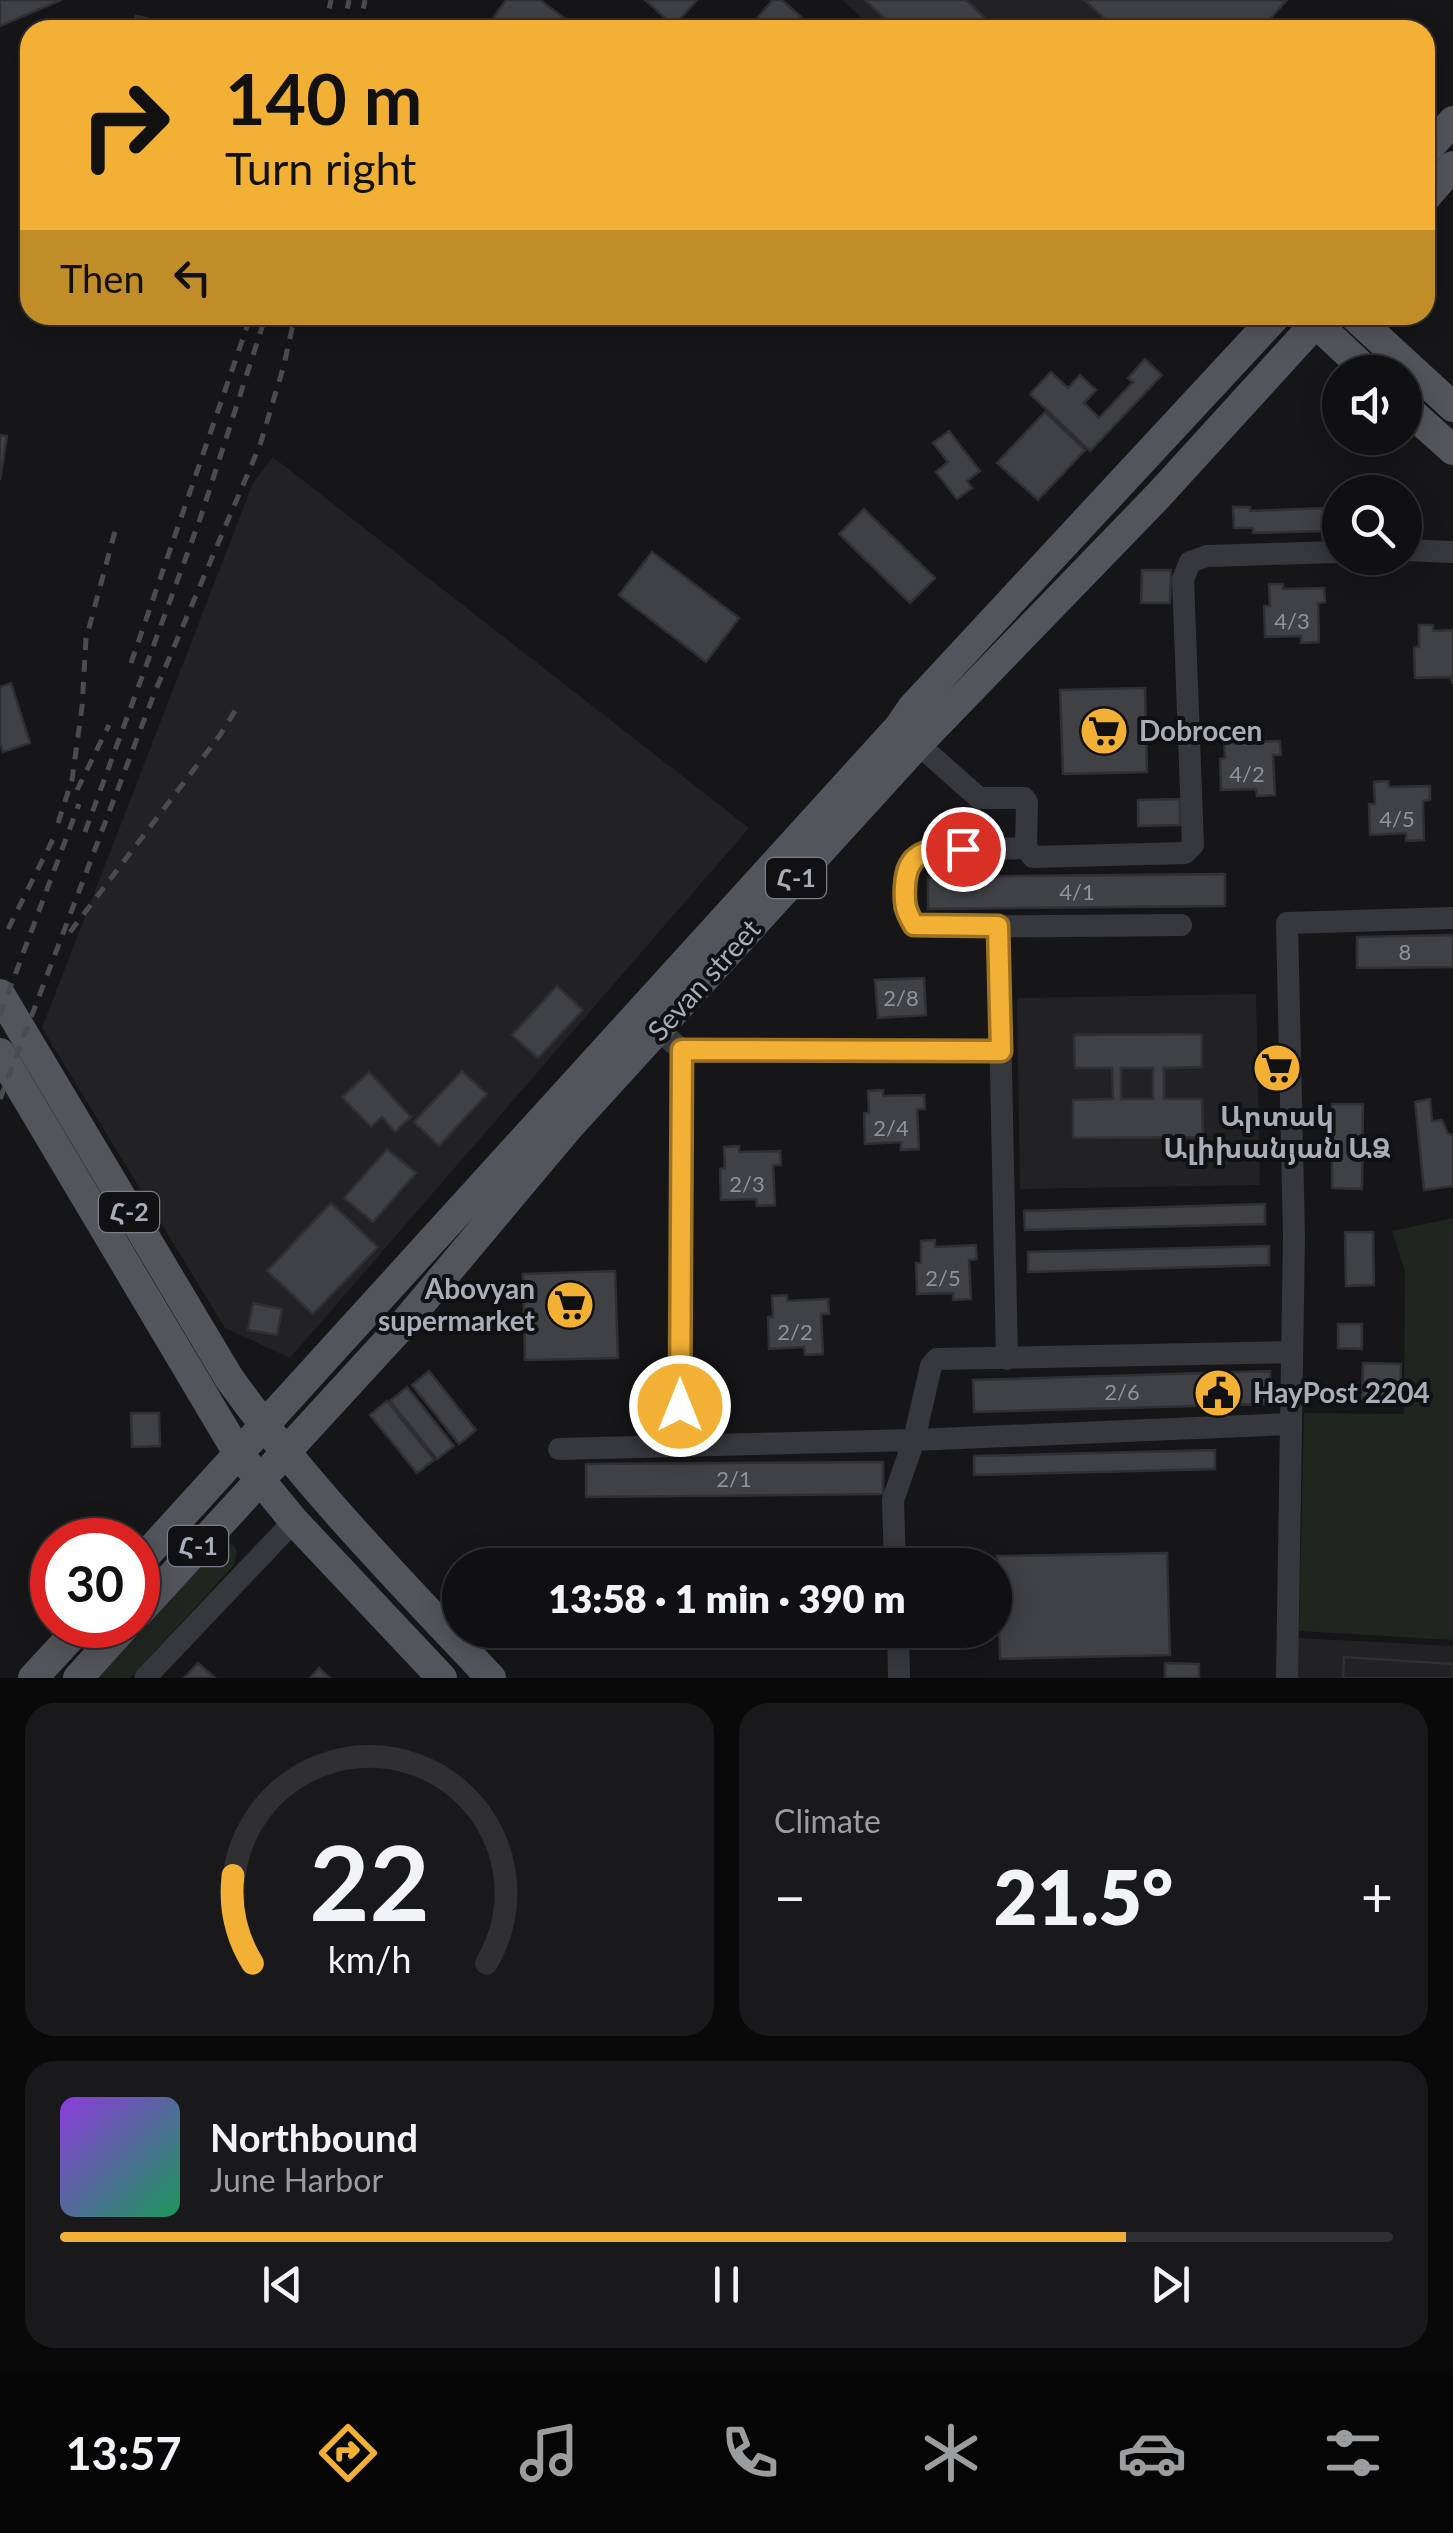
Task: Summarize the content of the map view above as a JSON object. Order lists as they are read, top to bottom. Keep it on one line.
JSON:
{"streets":{"main road":["Հ-1","Sevan street","Հ-2"]},"crossings":[["Հ-1","Sevan street"],["Հ-1","Հ-2"],["Sevan street","Հ-2"]],"places":{"supermarket":["Dobrocen","Արտակ Ալիխանյան ԱՁ","Abovyan supermarket"],"public building":["HayPost 2204"]},"house_numbers":["4/3","4/2","4/5","4/1","8","2/8","2/4","2/3","2/5","2/2","2/6","2/1"],"page":{"turn":["140 m","Turn right"],"then":"Then","limit":"30","trip":"13:58 · 1 min · 390 m","tile":"Climate","heat":["−","21.5°","+"],"song":["Northbound","June Harbor"],"tabs":"13:57","gauge":["22","km/h"]}}
